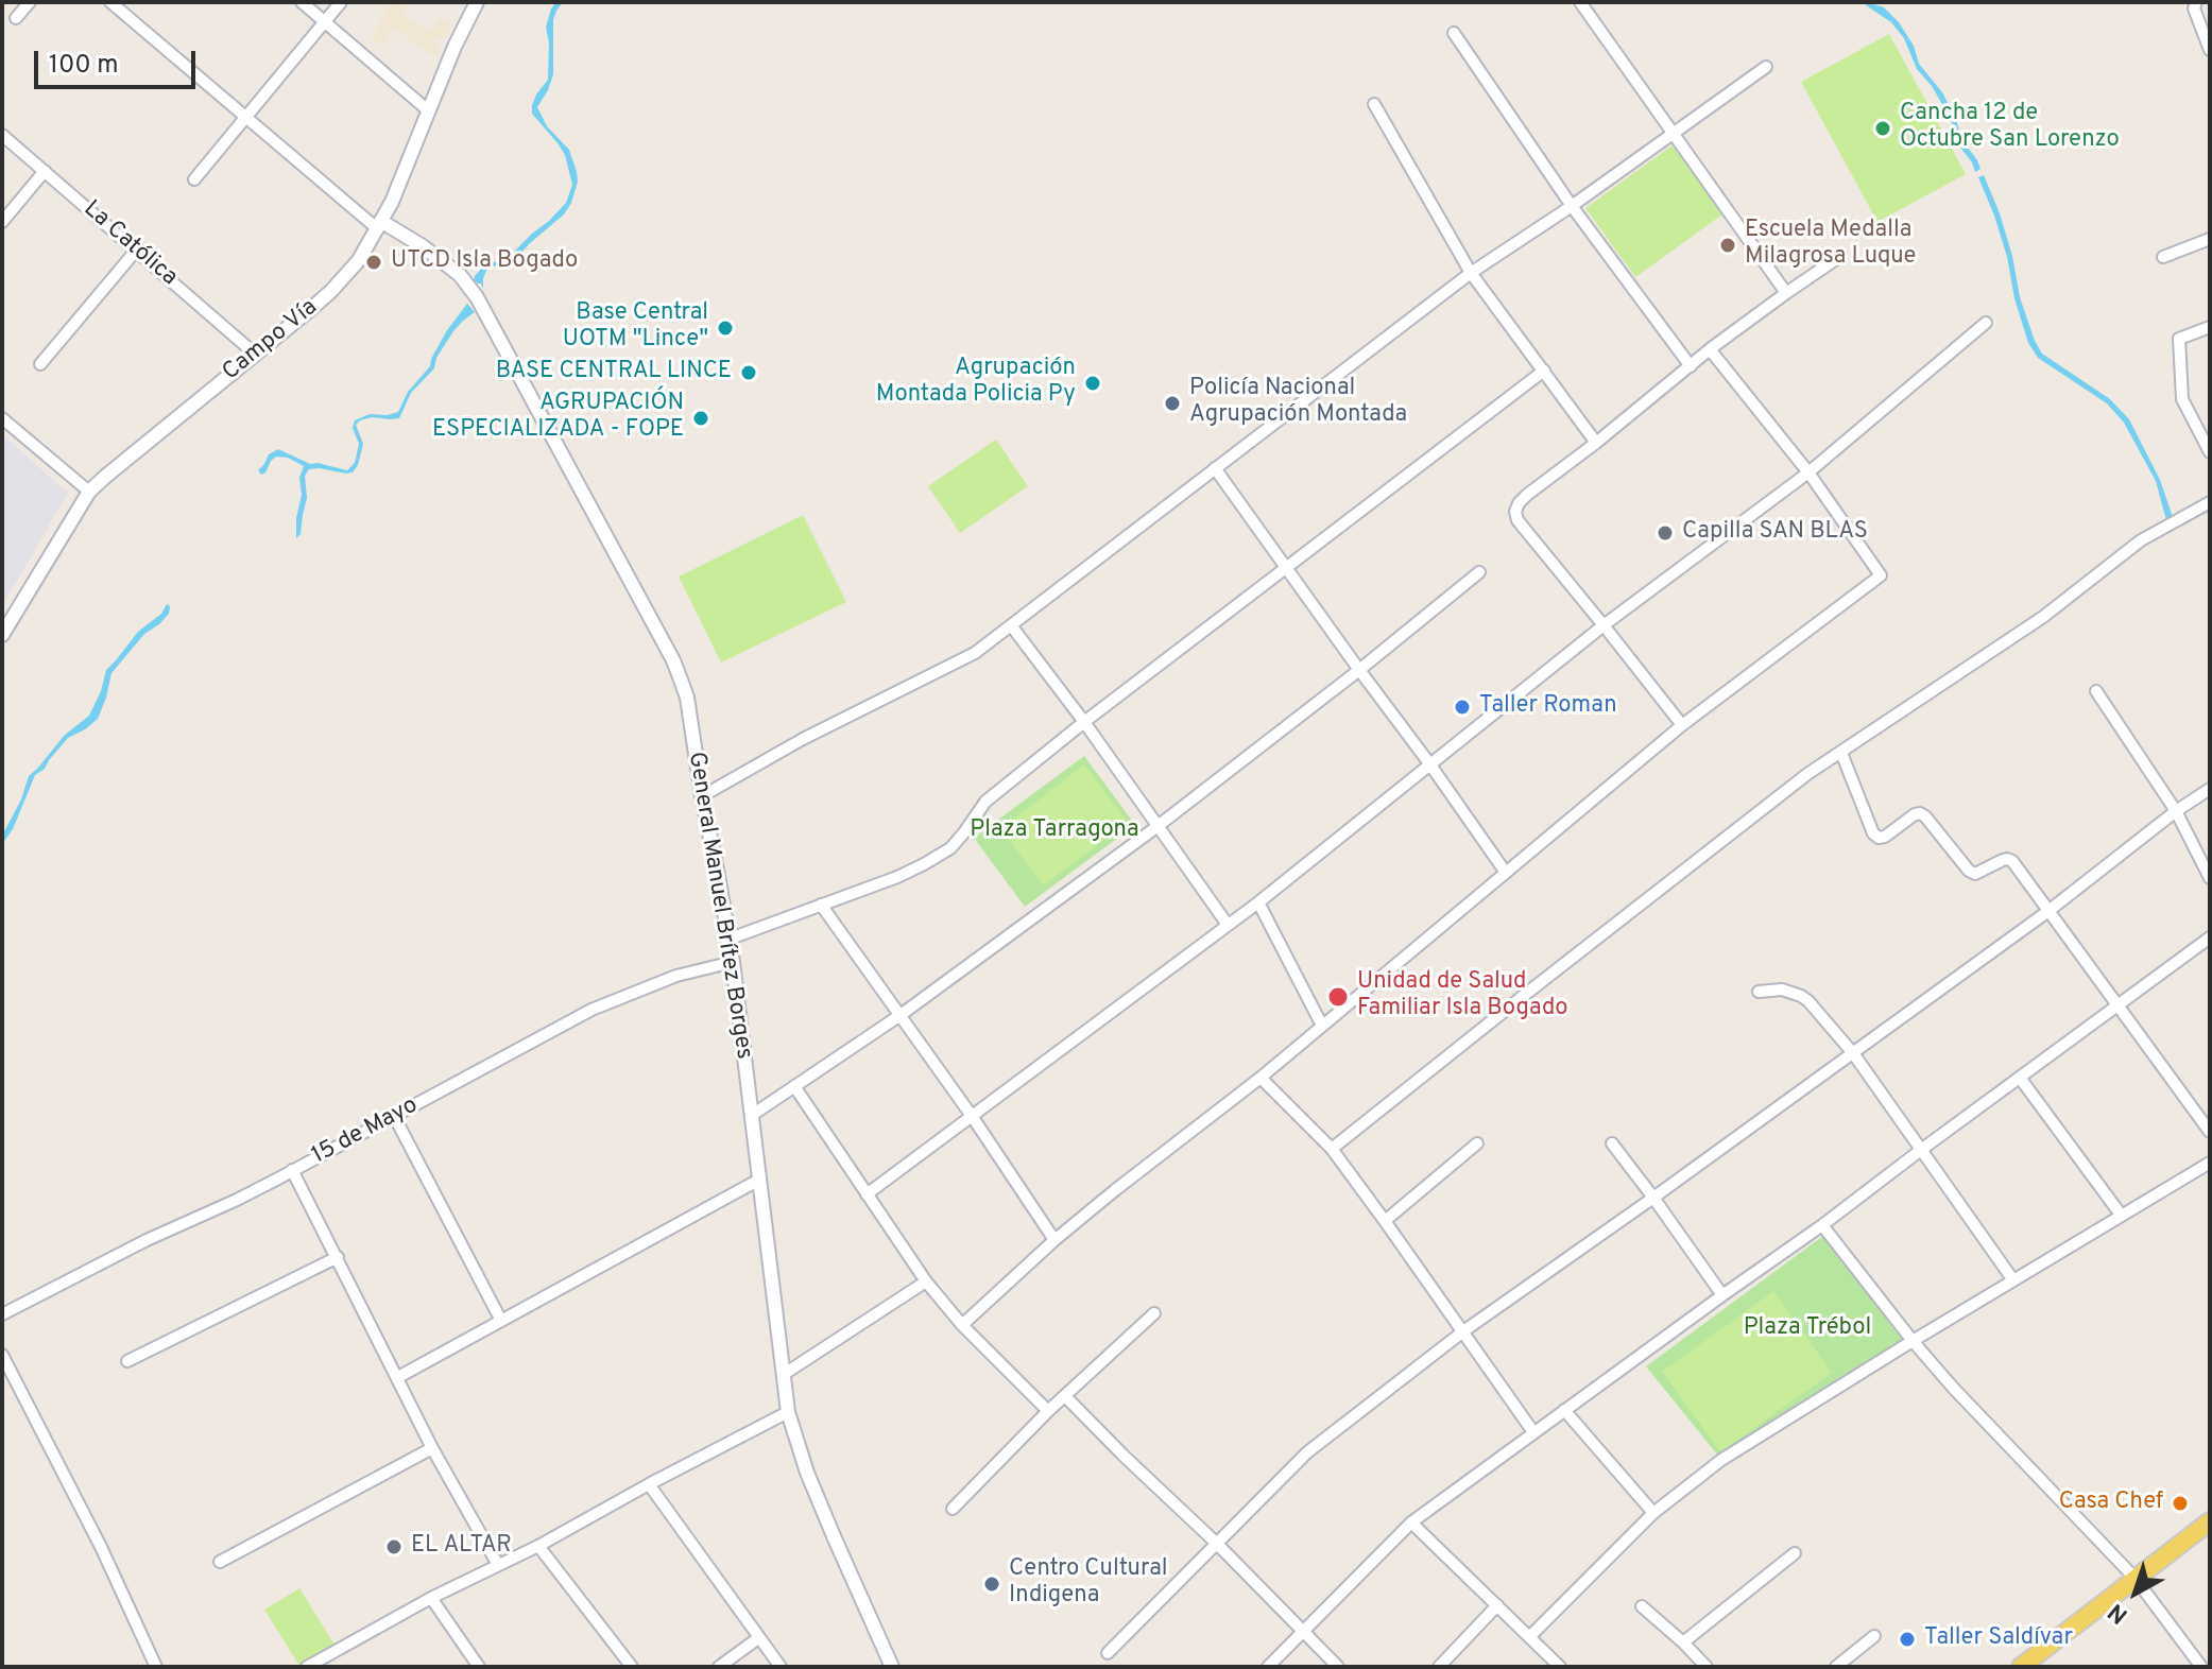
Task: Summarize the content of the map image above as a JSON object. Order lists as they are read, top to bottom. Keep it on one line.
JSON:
{"streets":{"street":["La Católica","Campo Vía","General Manuel Brítez Borges","15 de Mayo"]},"crossings":[["La Católica","Campo Vía"],["Campo Vía","General Manuel Brítez Borges"],["General Manuel Brítez Borges","15 de Mayo"]],"parks":["Plaza Tarragona","Plaza Trébol"],"places":["Cancha 12 de Octubre San Lorenzo","Escuela Medalla Milagrosa Luque","UTCD Isla Bogado","Base Central UOTM \"Lince\"","BASE CENTRAL LINCE","Agrupación Montada Policia Py","Policía Nacional Agrupación Montada","AGRUPACIÓN ESPECIALIZADA - FOPE","Capilla SAN BLAS","Taller Roman","Unidad de Salud Familiar Isla Bogado","Casa Chef","EL ALTAR","Centro Cultural Indigena","Taller Saldívar"],"scale_bar":"100 m","north":"bottom left"}
